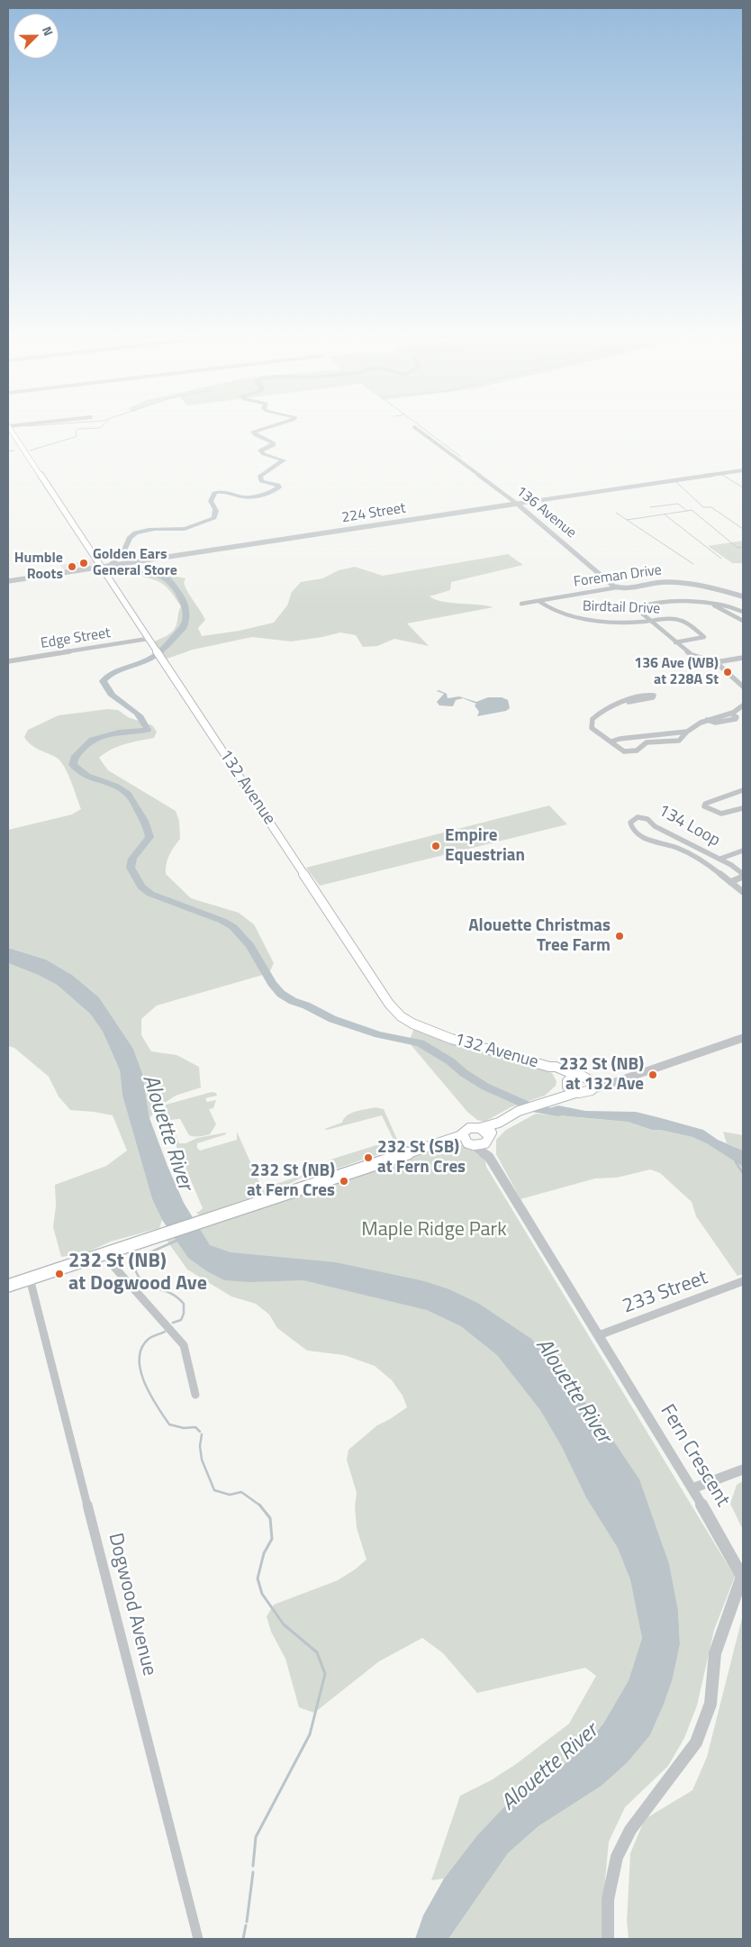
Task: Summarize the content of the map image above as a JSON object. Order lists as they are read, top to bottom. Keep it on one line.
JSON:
{"streets":{"main road":["132 Avenue"],"street":["136 Avenue","224 Street","Foreman Drive","Birdtail Drive","Edge Street","134 Loop","233 Street","Fern Crescent","Dogwood Avenue"]},"crossings":[["136 Avenue","224 Street"],["136 Avenue","Foreman Drive"],["224 Street","132 Avenue"],["Foreman Drive","Birdtail Drive"],["Edge Street","132 Avenue"],["233 Street","Fern Crescent"]],"water":["Alouette River"],"parks":["Maple Ridge Park"],"places":["Golden Ears General Store","Humble Roots","136 Ave (WB) at 228A St","Empire Equestrian","Alouette Christmas Tree Farm","232 St (NB) at 132 Ave","232 St (SB) at Fern Cres","232 St (NB) at Fern Cres","232 St (NB) at Dogwood Ave"],"north":"top right"}
